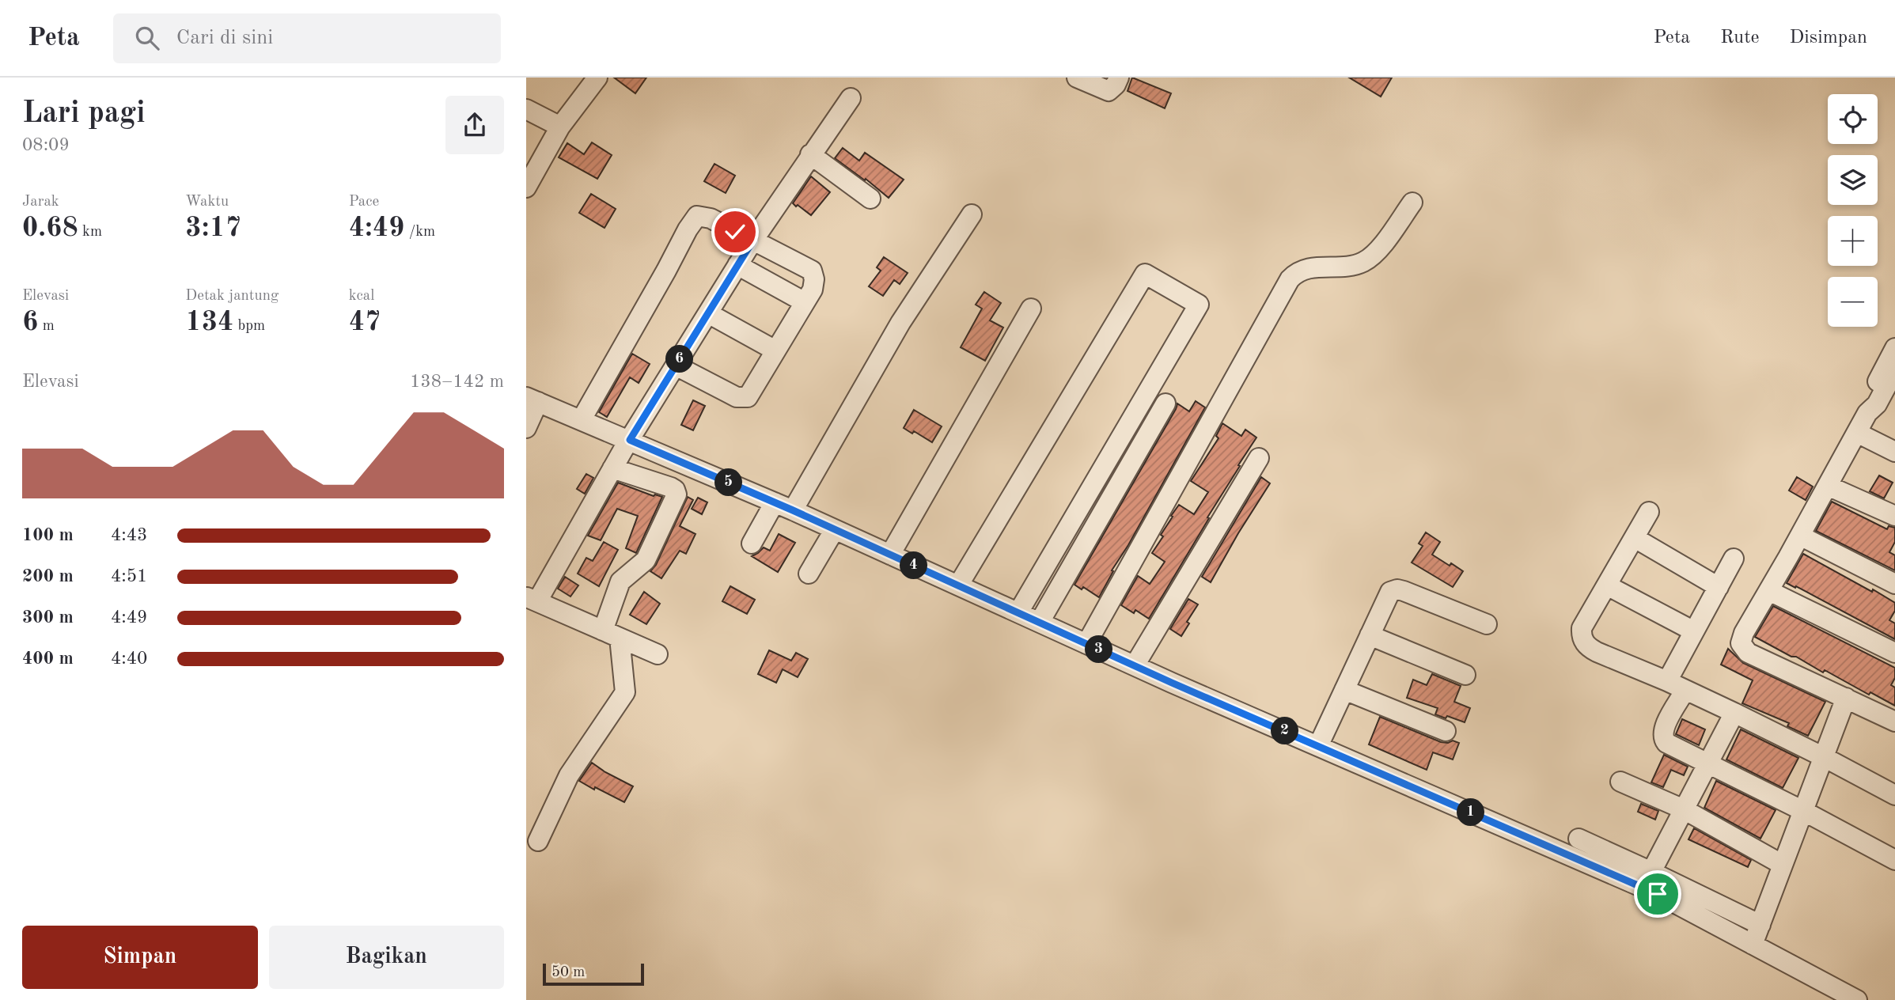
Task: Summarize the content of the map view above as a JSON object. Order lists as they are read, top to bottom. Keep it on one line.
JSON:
{"scale_bar":"50 m","page":{"header":"Peta","search":"Cari di sini","nav":["Peta","Rute","Disimpan"],"heading":["Lari pagi","08:09"],"map_buttons":["+","−"],"stats":[["Jarak","0.68 km"],["Waktu","3:17"],["Pace","4:49 /km"],["Elevasi","6 m"],["Detak jantung","134 bpm"],["kcal","47"]],"pins":["6","5","4","3","2","1"],"chart":["Elevasi","138–142 m"],"list":[{"name":"100 m","note":"4:43"},{"name":"200 m","note":"4:51"},{"name":"300 m","note":"4:49"},{"name":"400 m","note":"4:40"}],"buttons":["Simpan","Bagikan"],"scale":"50 m"}}
